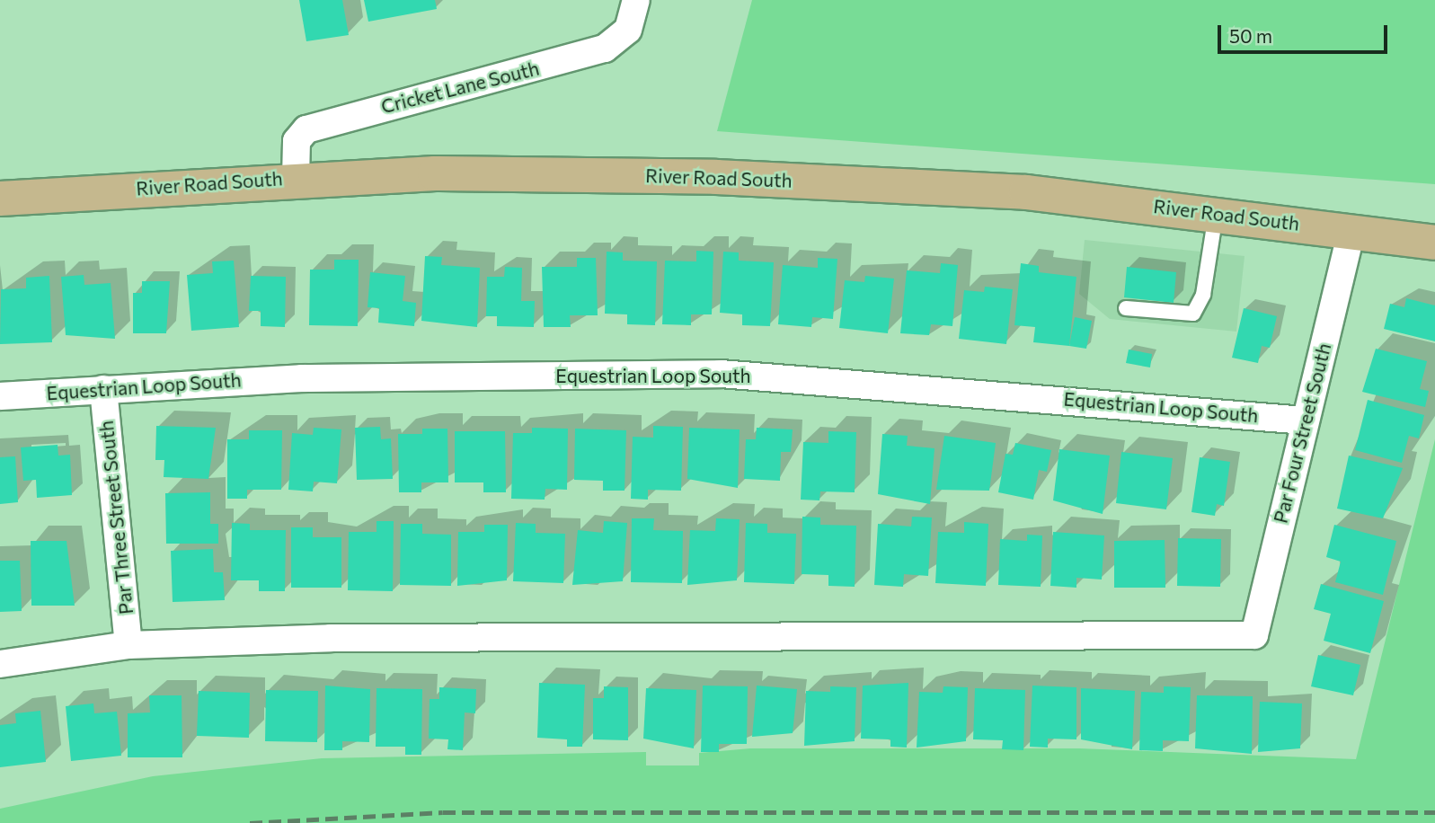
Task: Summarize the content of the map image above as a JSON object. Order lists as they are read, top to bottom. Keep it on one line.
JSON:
{"streets":{"main road":["River Road South"],"street":["Cricket Lane South","Equestrian Loop South","Par Four Street South","Par Three Street South"]},"crossings":[["Cricket Lane South","River Road South"],["River Road South","Par Four Street South"],["Equestrian Loop South","Par Four Street South"],["Equestrian Loop South","Par Three Street South"],["Par Four Street South","Par Three Street South"]],"scale_bar":"50 m"}
